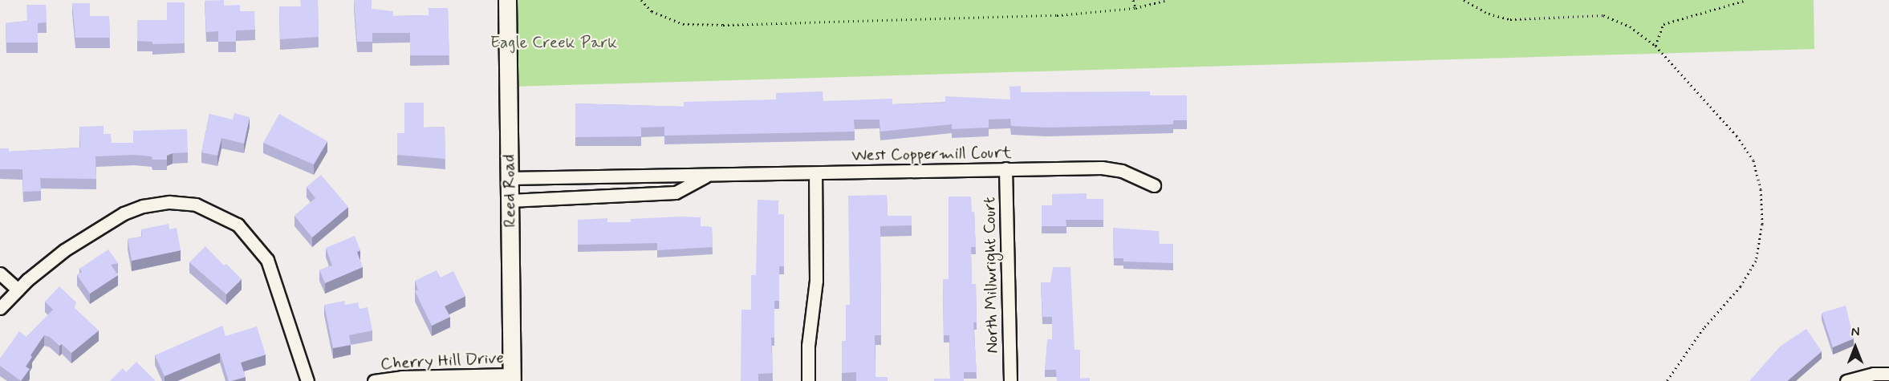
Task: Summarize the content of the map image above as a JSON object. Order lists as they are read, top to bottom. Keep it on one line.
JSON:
{"streets":{"main road":["Reed Road"],"street":["West Coppermill Court","North Millwright Court","Cherry Hill Drive"]},"crossings":[["West Coppermill Court","Reed Road"],["West Coppermill Court","North Millwright Court"],["Reed Road","Cherry Hill Drive"]],"parks":["Eagle Creek Park"],"north":"top"}
